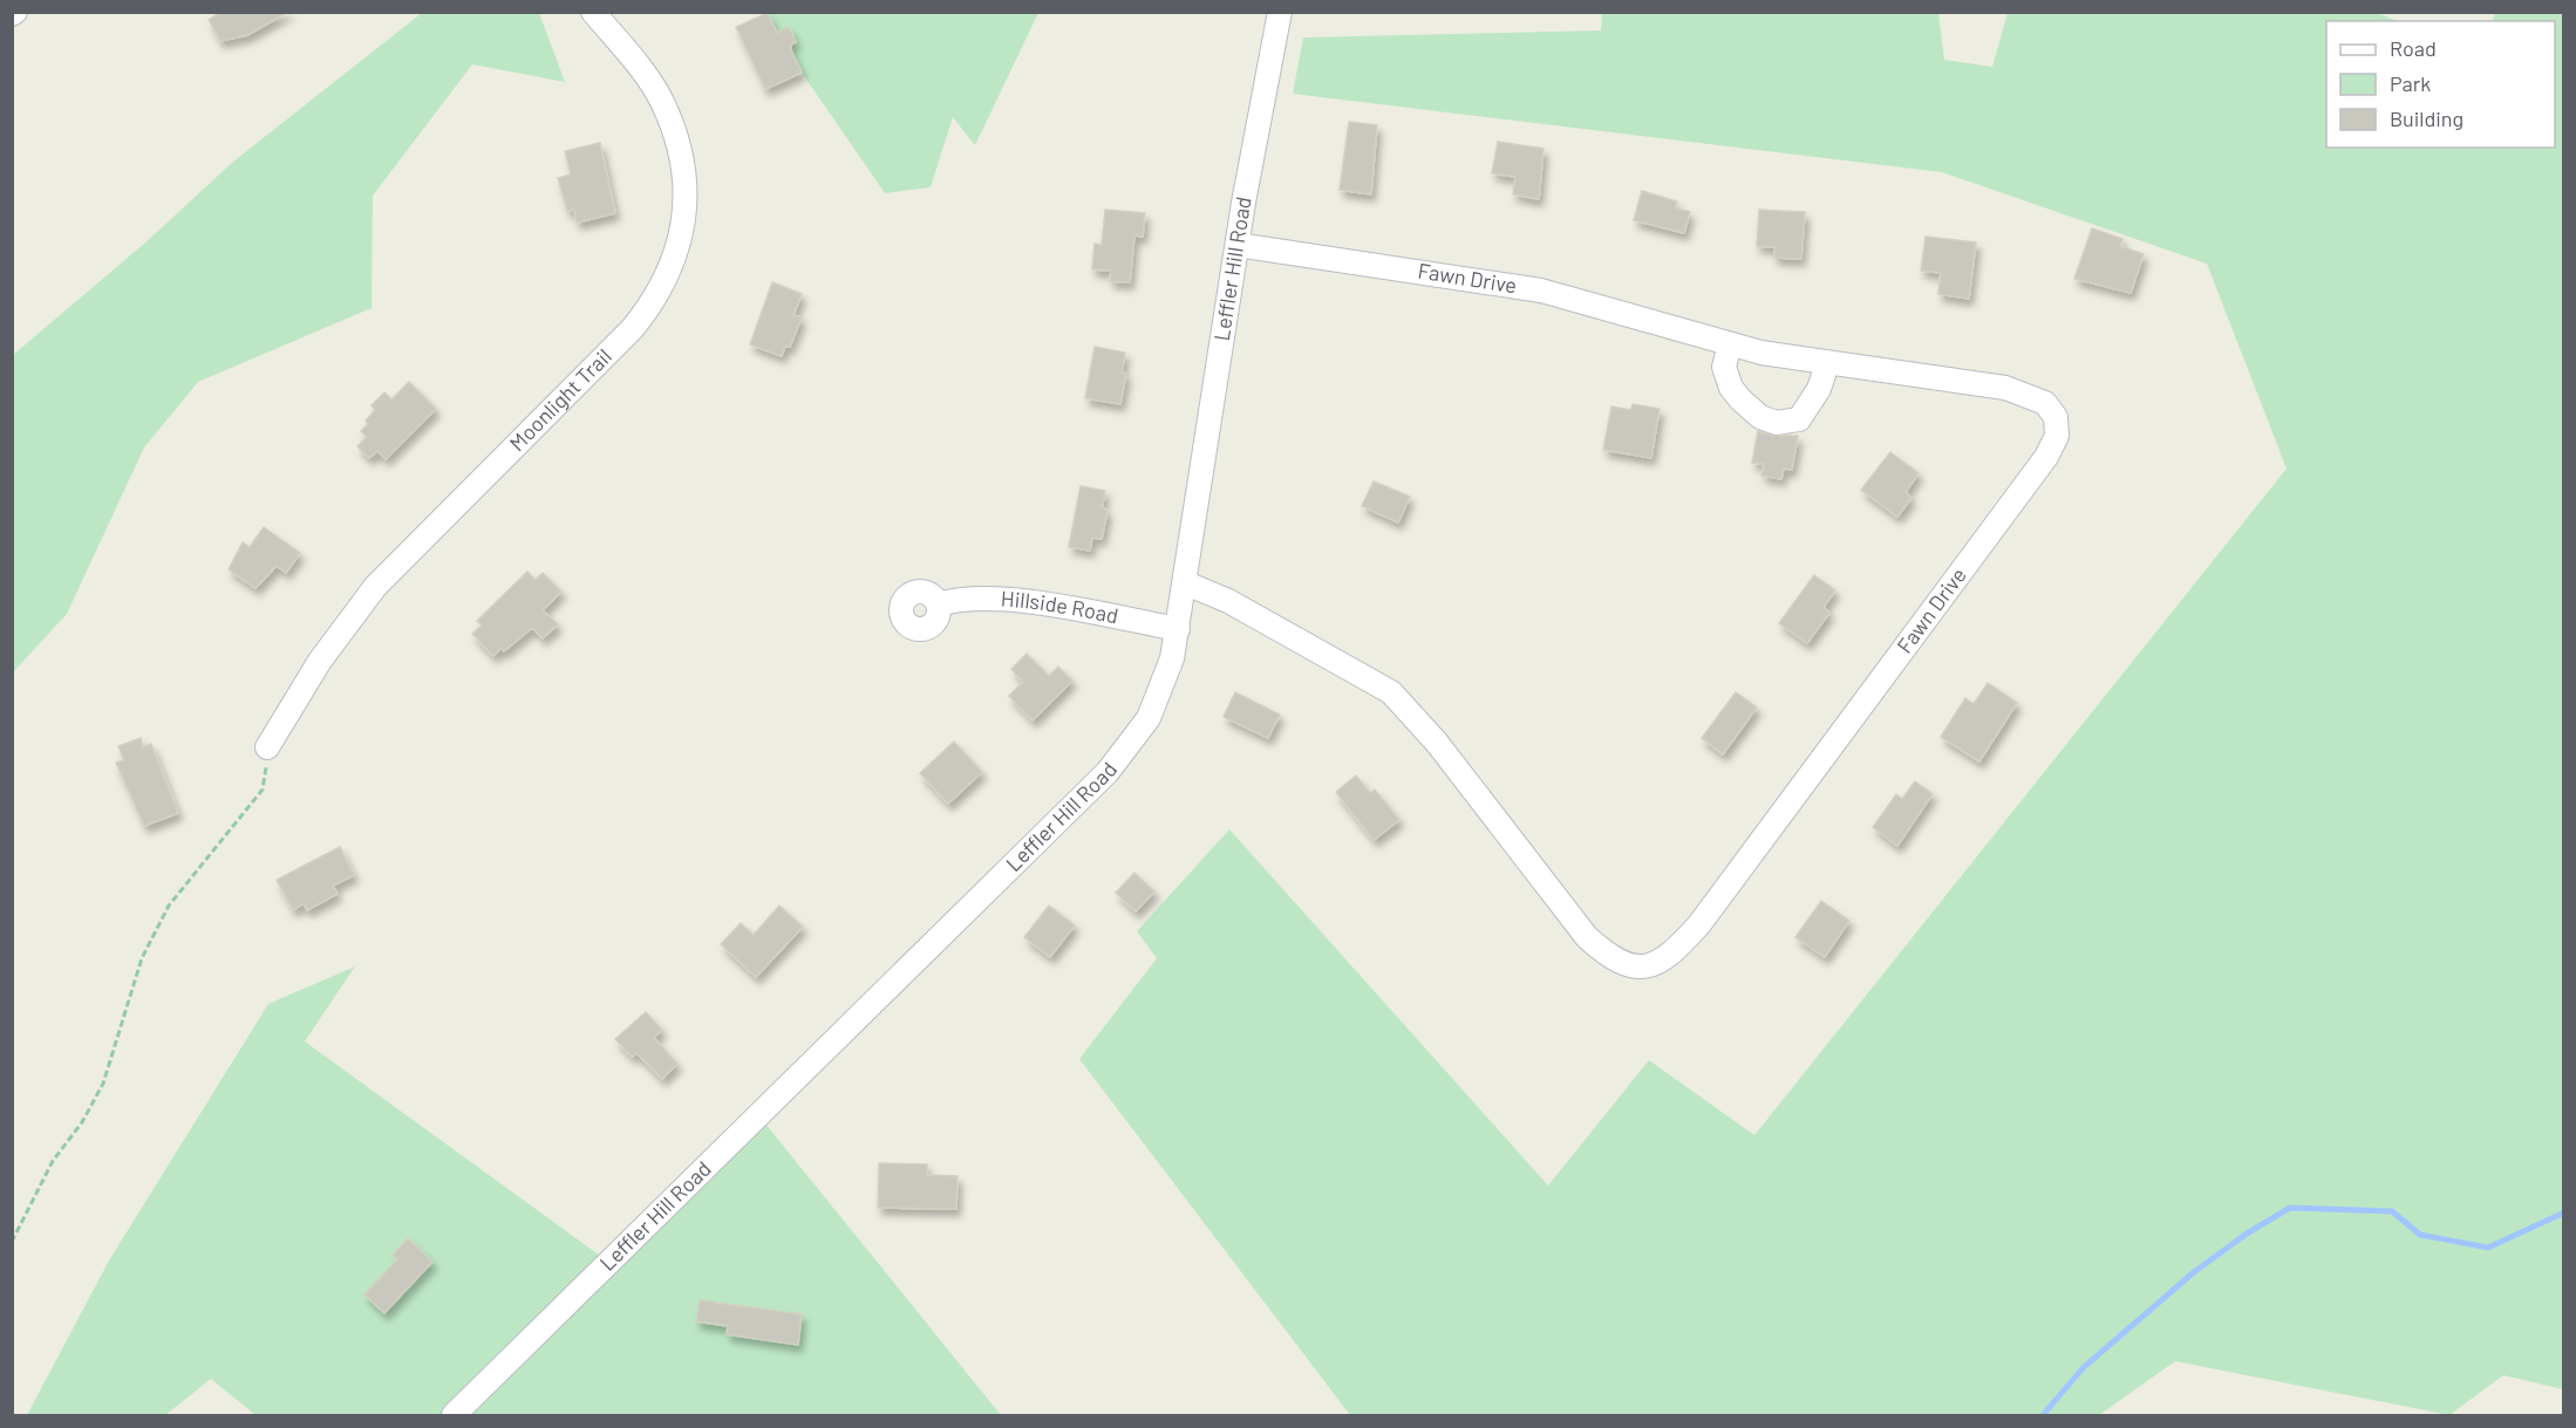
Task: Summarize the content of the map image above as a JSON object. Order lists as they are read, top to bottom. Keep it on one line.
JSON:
{"streets":{"street":["Leffler Hill Road","Fawn Drive","Moonlight Trail","Hillside Road"]},"crossings":[["Leffler Hill Road","Fawn Drive"],["Leffler Hill Road","Hillside Road"]],"legend":["Road","Park","Building"]}
